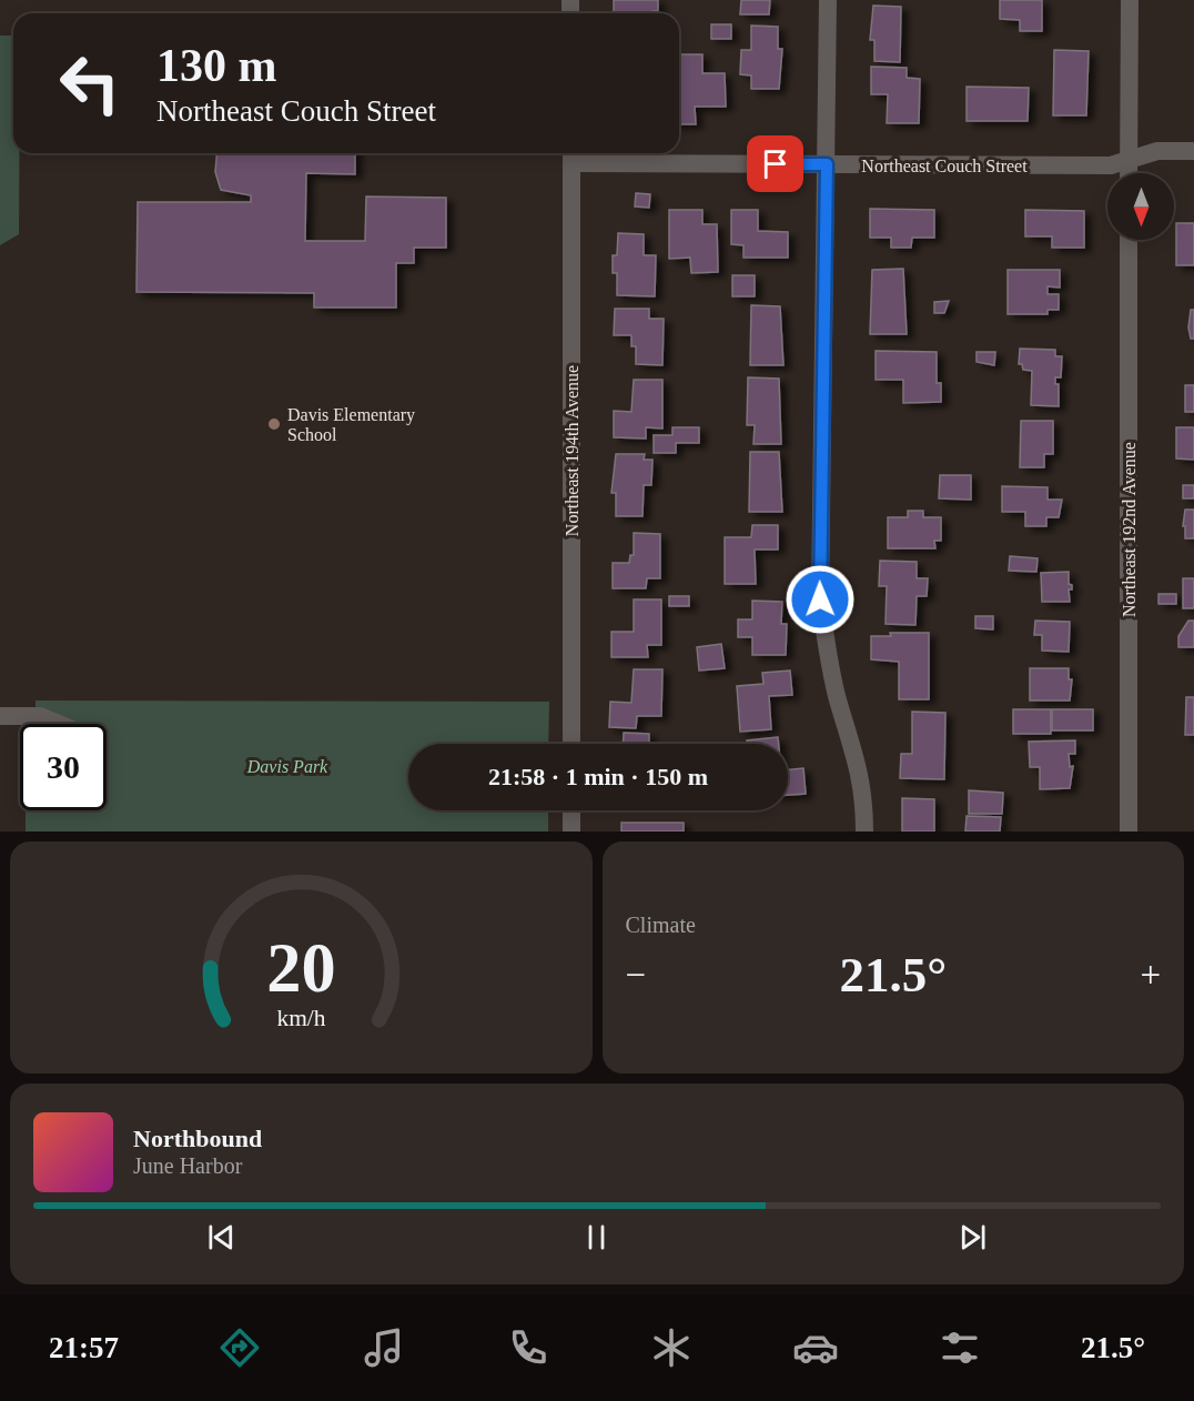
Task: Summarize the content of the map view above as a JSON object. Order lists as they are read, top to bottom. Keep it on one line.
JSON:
{"streets":{"street":["Northeast Couch Street","Northeast 194th Avenue","Northeast 192nd Avenue"]},"crossings":[["Northeast Couch Street","Northeast 194th Avenue"]],"parks":["Davis Park"],"places":["Davis Elementary School"],"north":"bottom","page":{"turn":["130 m","Northeast Couch Street"],"limit":"30","trip":"21:58 · 1 min · 150 m","tile":"Climate","heat":["−","21.5°","+"],"song":["Northbound","June Harbor"],"tabs":["21:57","21.5°"],"gauge":["20","km/h"]}}
